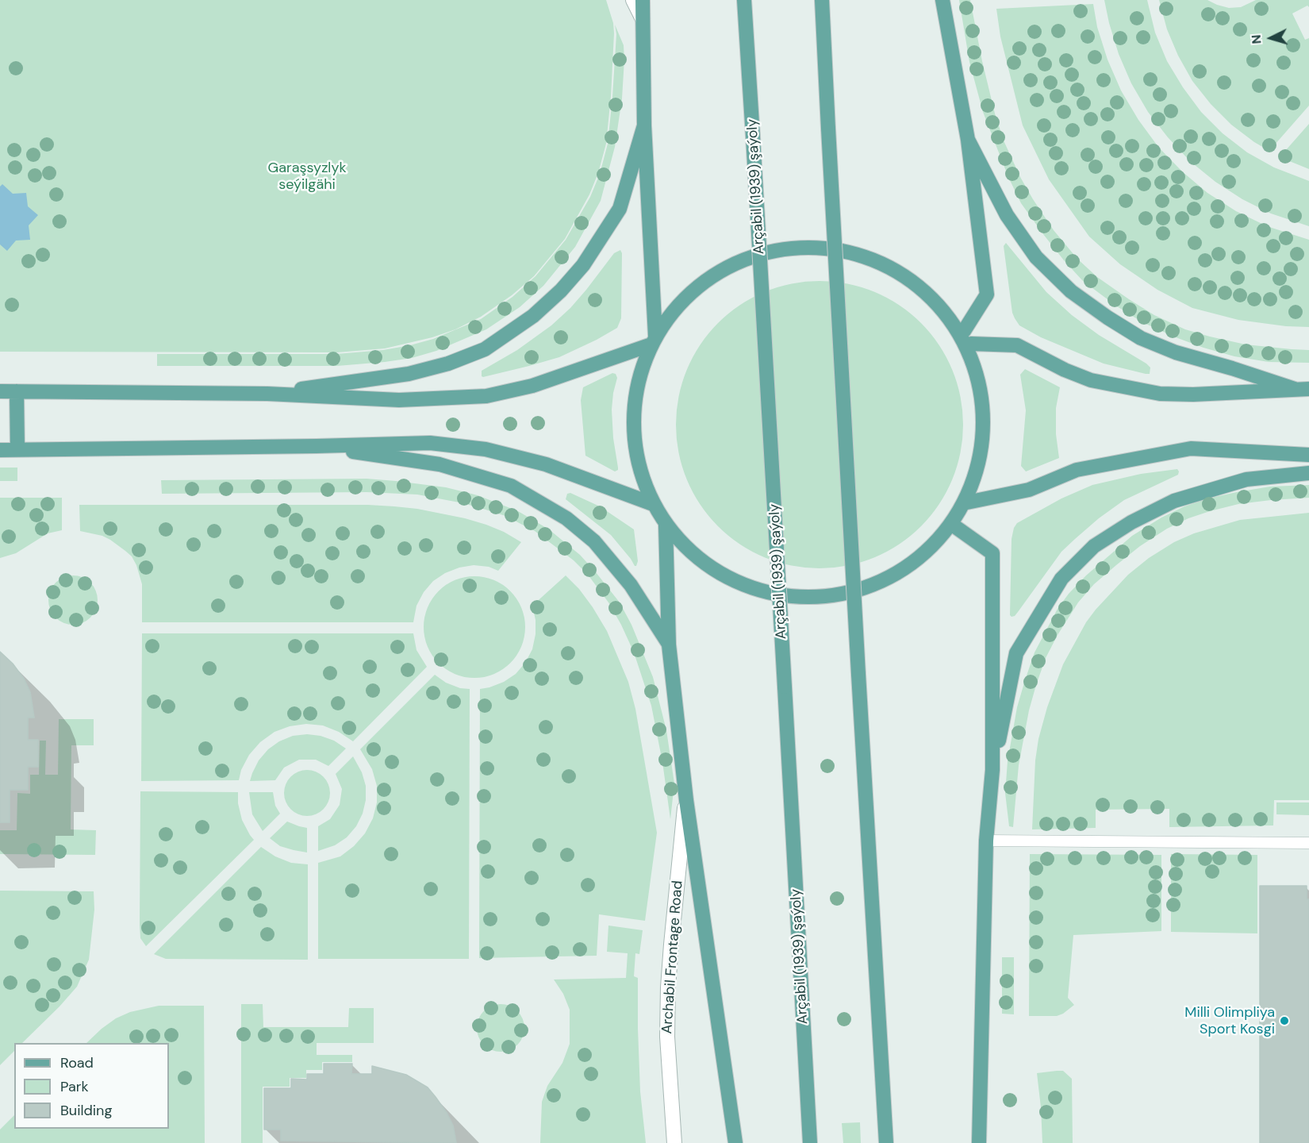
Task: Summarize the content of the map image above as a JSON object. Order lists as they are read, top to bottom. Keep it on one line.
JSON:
{"streets":{"main road":["Arçabil (1939) şaýoly"],"street":["Archabil Frontage Road"]},"parks":["Garaşsyzlyk seýilgähi"],"places":["Milli Olimpliya Sport Kosgi"],"legend":["Road","Park","Building"],"north":"left"}
